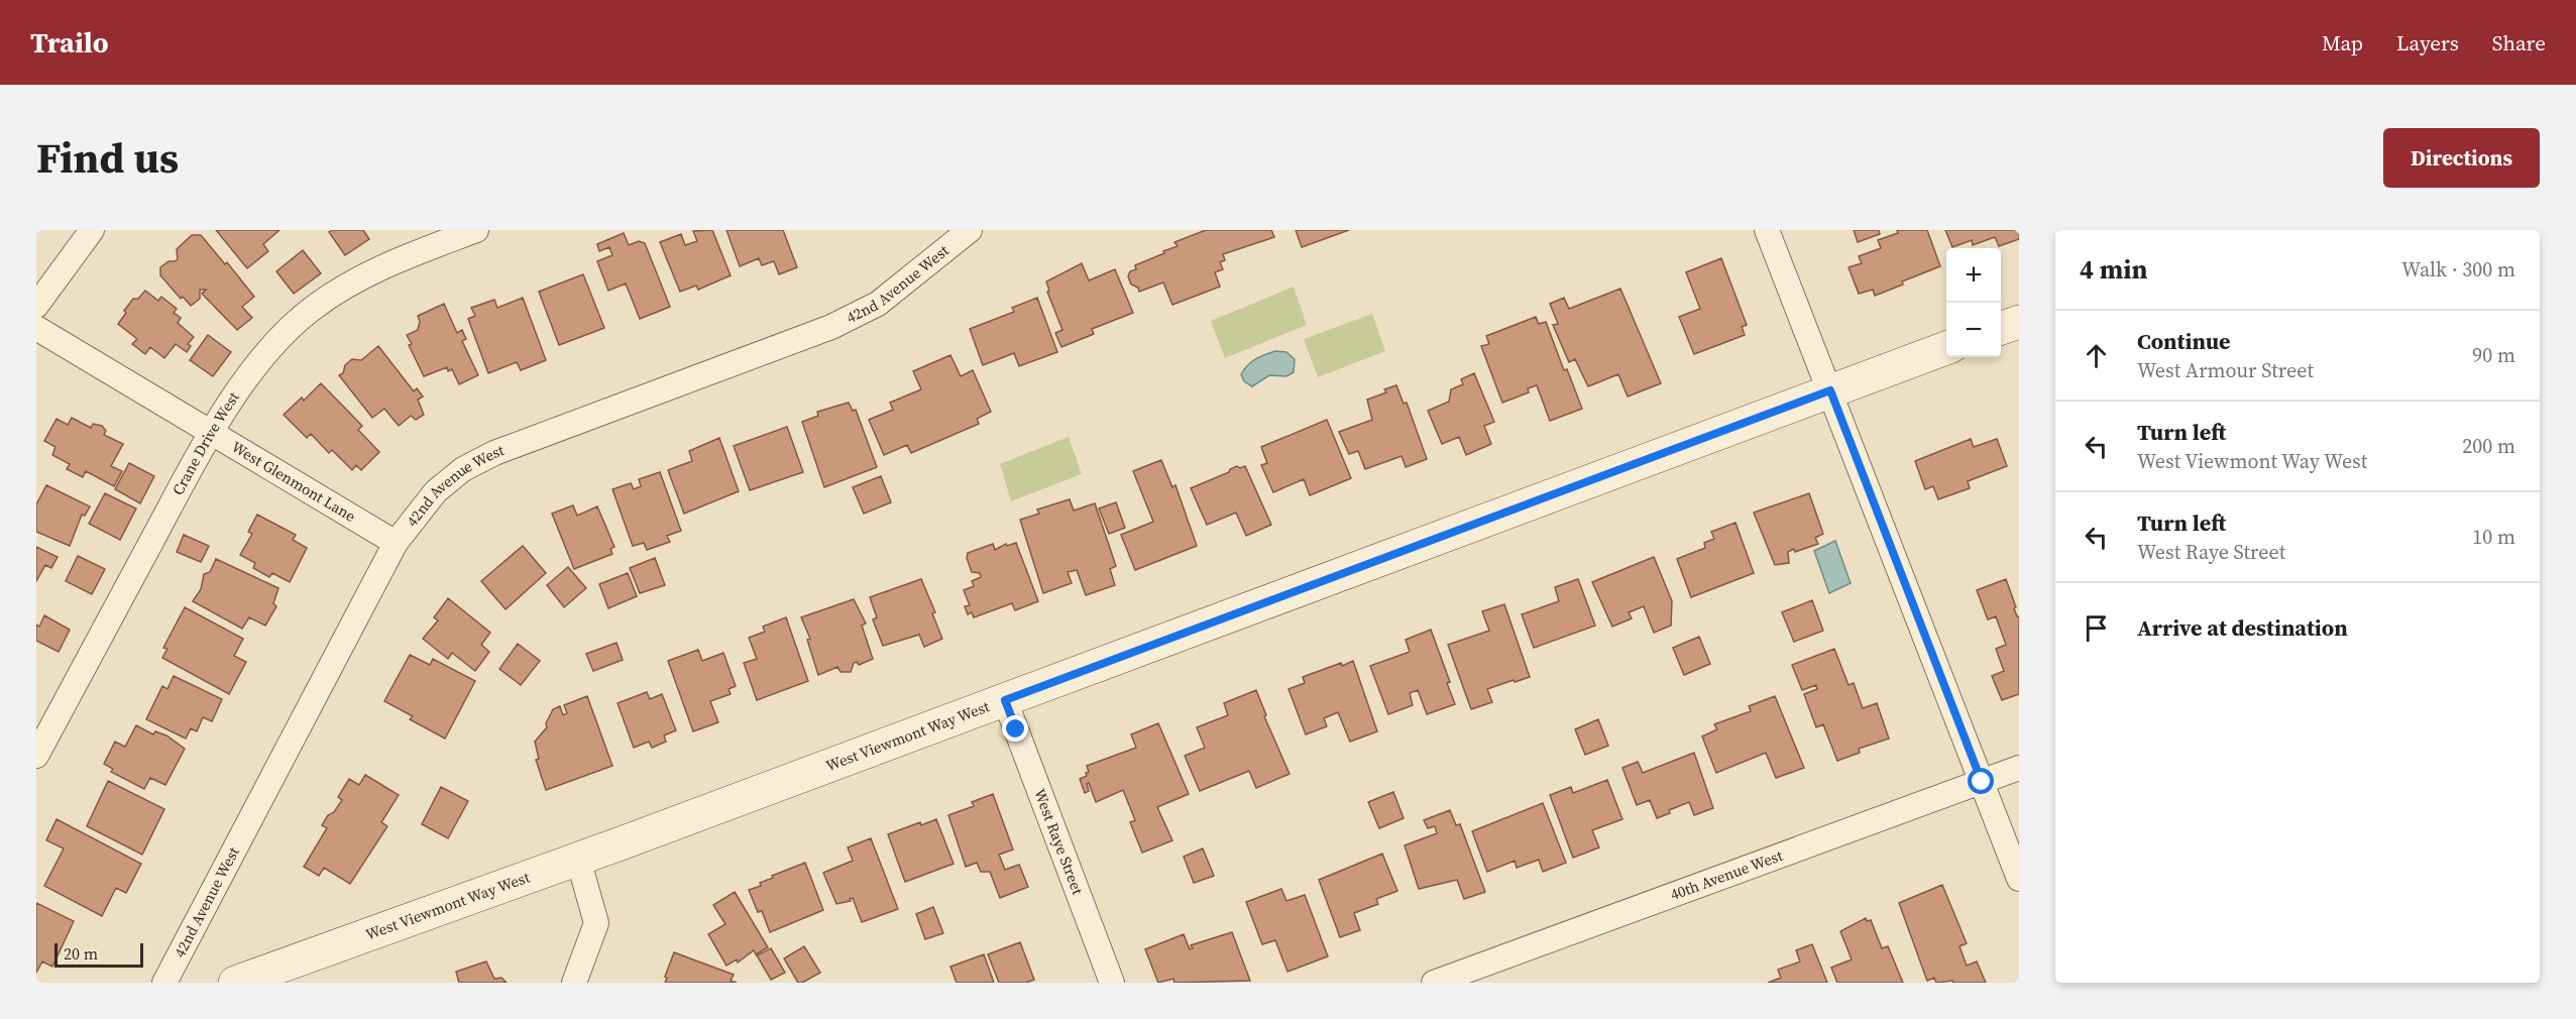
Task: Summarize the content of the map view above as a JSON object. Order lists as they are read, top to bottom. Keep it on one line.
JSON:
{"streets":{"street":["42nd Avenue West","Crane Drive West","West Glenmont Lane","West Viewmont Way West","West Raye Street","40th Avenue West"]},"crossings":[["42nd Avenue West","West Glenmont Lane"],["Crane Drive West","West Glenmont Lane"],["West Viewmont Way West","West Raye Street"]],"scale_bar":"20 m","page":{"header":"Trailo","nav":["Map","Layers","Share"],"title":"Find us","buttons":"Directions","heading":["4 min","Walk · 300 m"],"map_buttons":["+","−"],"list":[["Continue","West Armour Street","90 m"],["Turn left","West Viewmont Way West","200 m"],["Turn left","West Raye Street","10 m"],"Arrive at destination"],"scale":"20 m"}}
